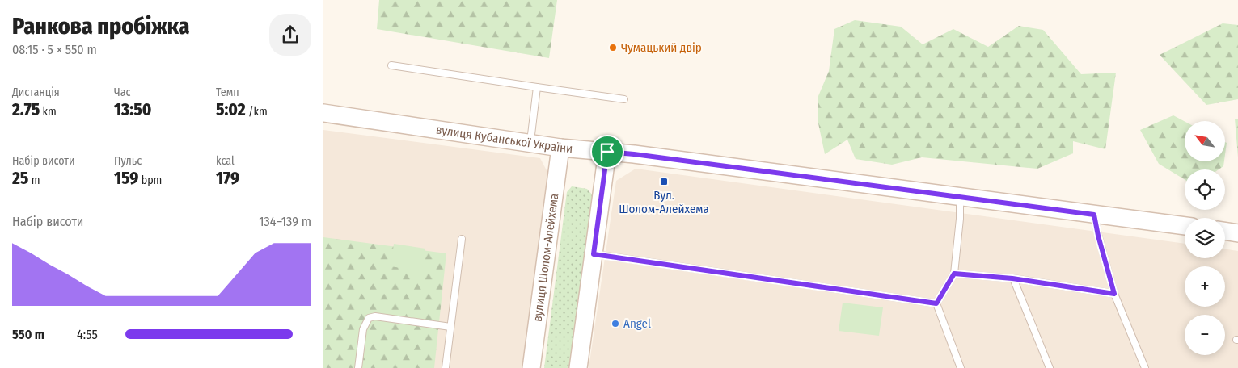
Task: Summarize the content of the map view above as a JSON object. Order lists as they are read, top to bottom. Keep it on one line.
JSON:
{"streets":{"street":["вулиця Кубанської України","вулиця Шолом-Алейхема"]},"crossings":[["вулиця Кубанської України","вулиця Шолом-Алейхема"]],"places":{"other":["Чумацький двір","Angel"],"transit":["Вул. Шолом-Алейхема"]},"north":"top left","page":{"heading":["Ранкова пробіжка","08:15 · 5 × 550 m"],"stats":[["Дистанція","2.75 km"],["Час","13:50"],["Темп","5:02 /km"],["Набір висоти","25 m"],["Пульс","159 bpm"],["kcal","179"]],"map_buttons":["+","−"],"chart":["Набір висоти","134–139 m"],"list":[{"name":"550 m","note":"4:55"}]}}
